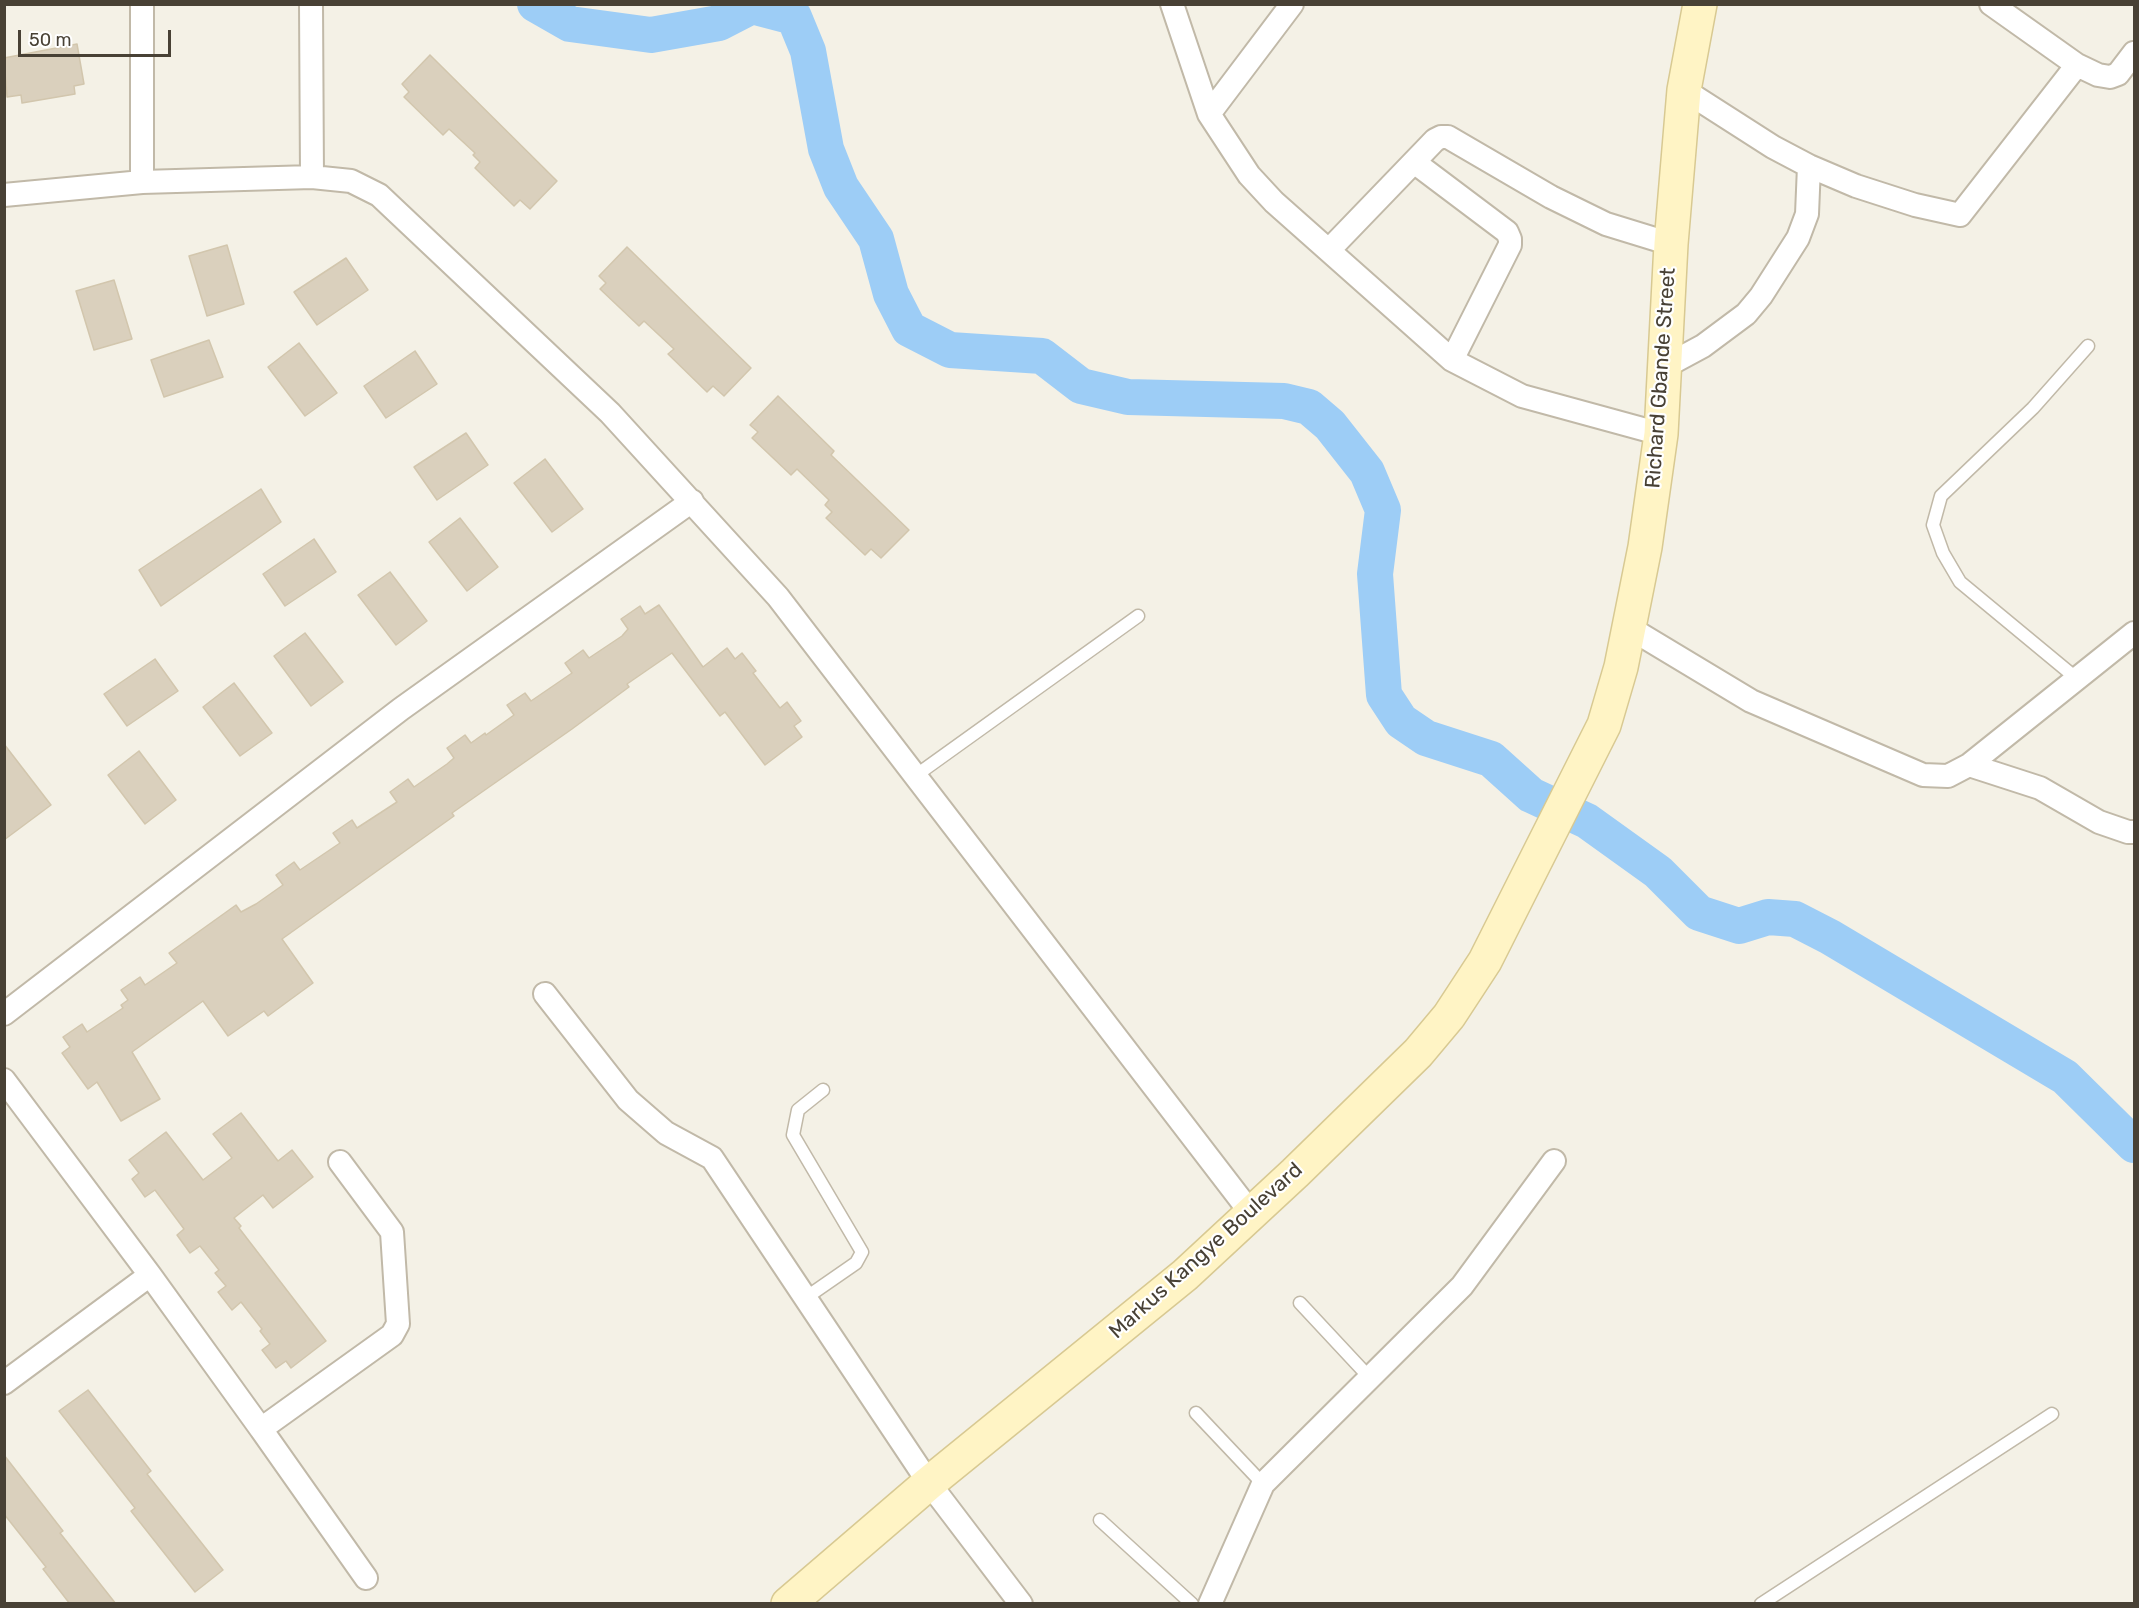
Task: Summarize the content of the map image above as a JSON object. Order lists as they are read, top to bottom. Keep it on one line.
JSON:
{"streets":{"street":["Richard Gbande Street","Markus Kangye Boulevard"]},"crossings":[["Richard Gbande Street","Markus Kangye Boulevard"]],"scale_bar":"50 m"}
